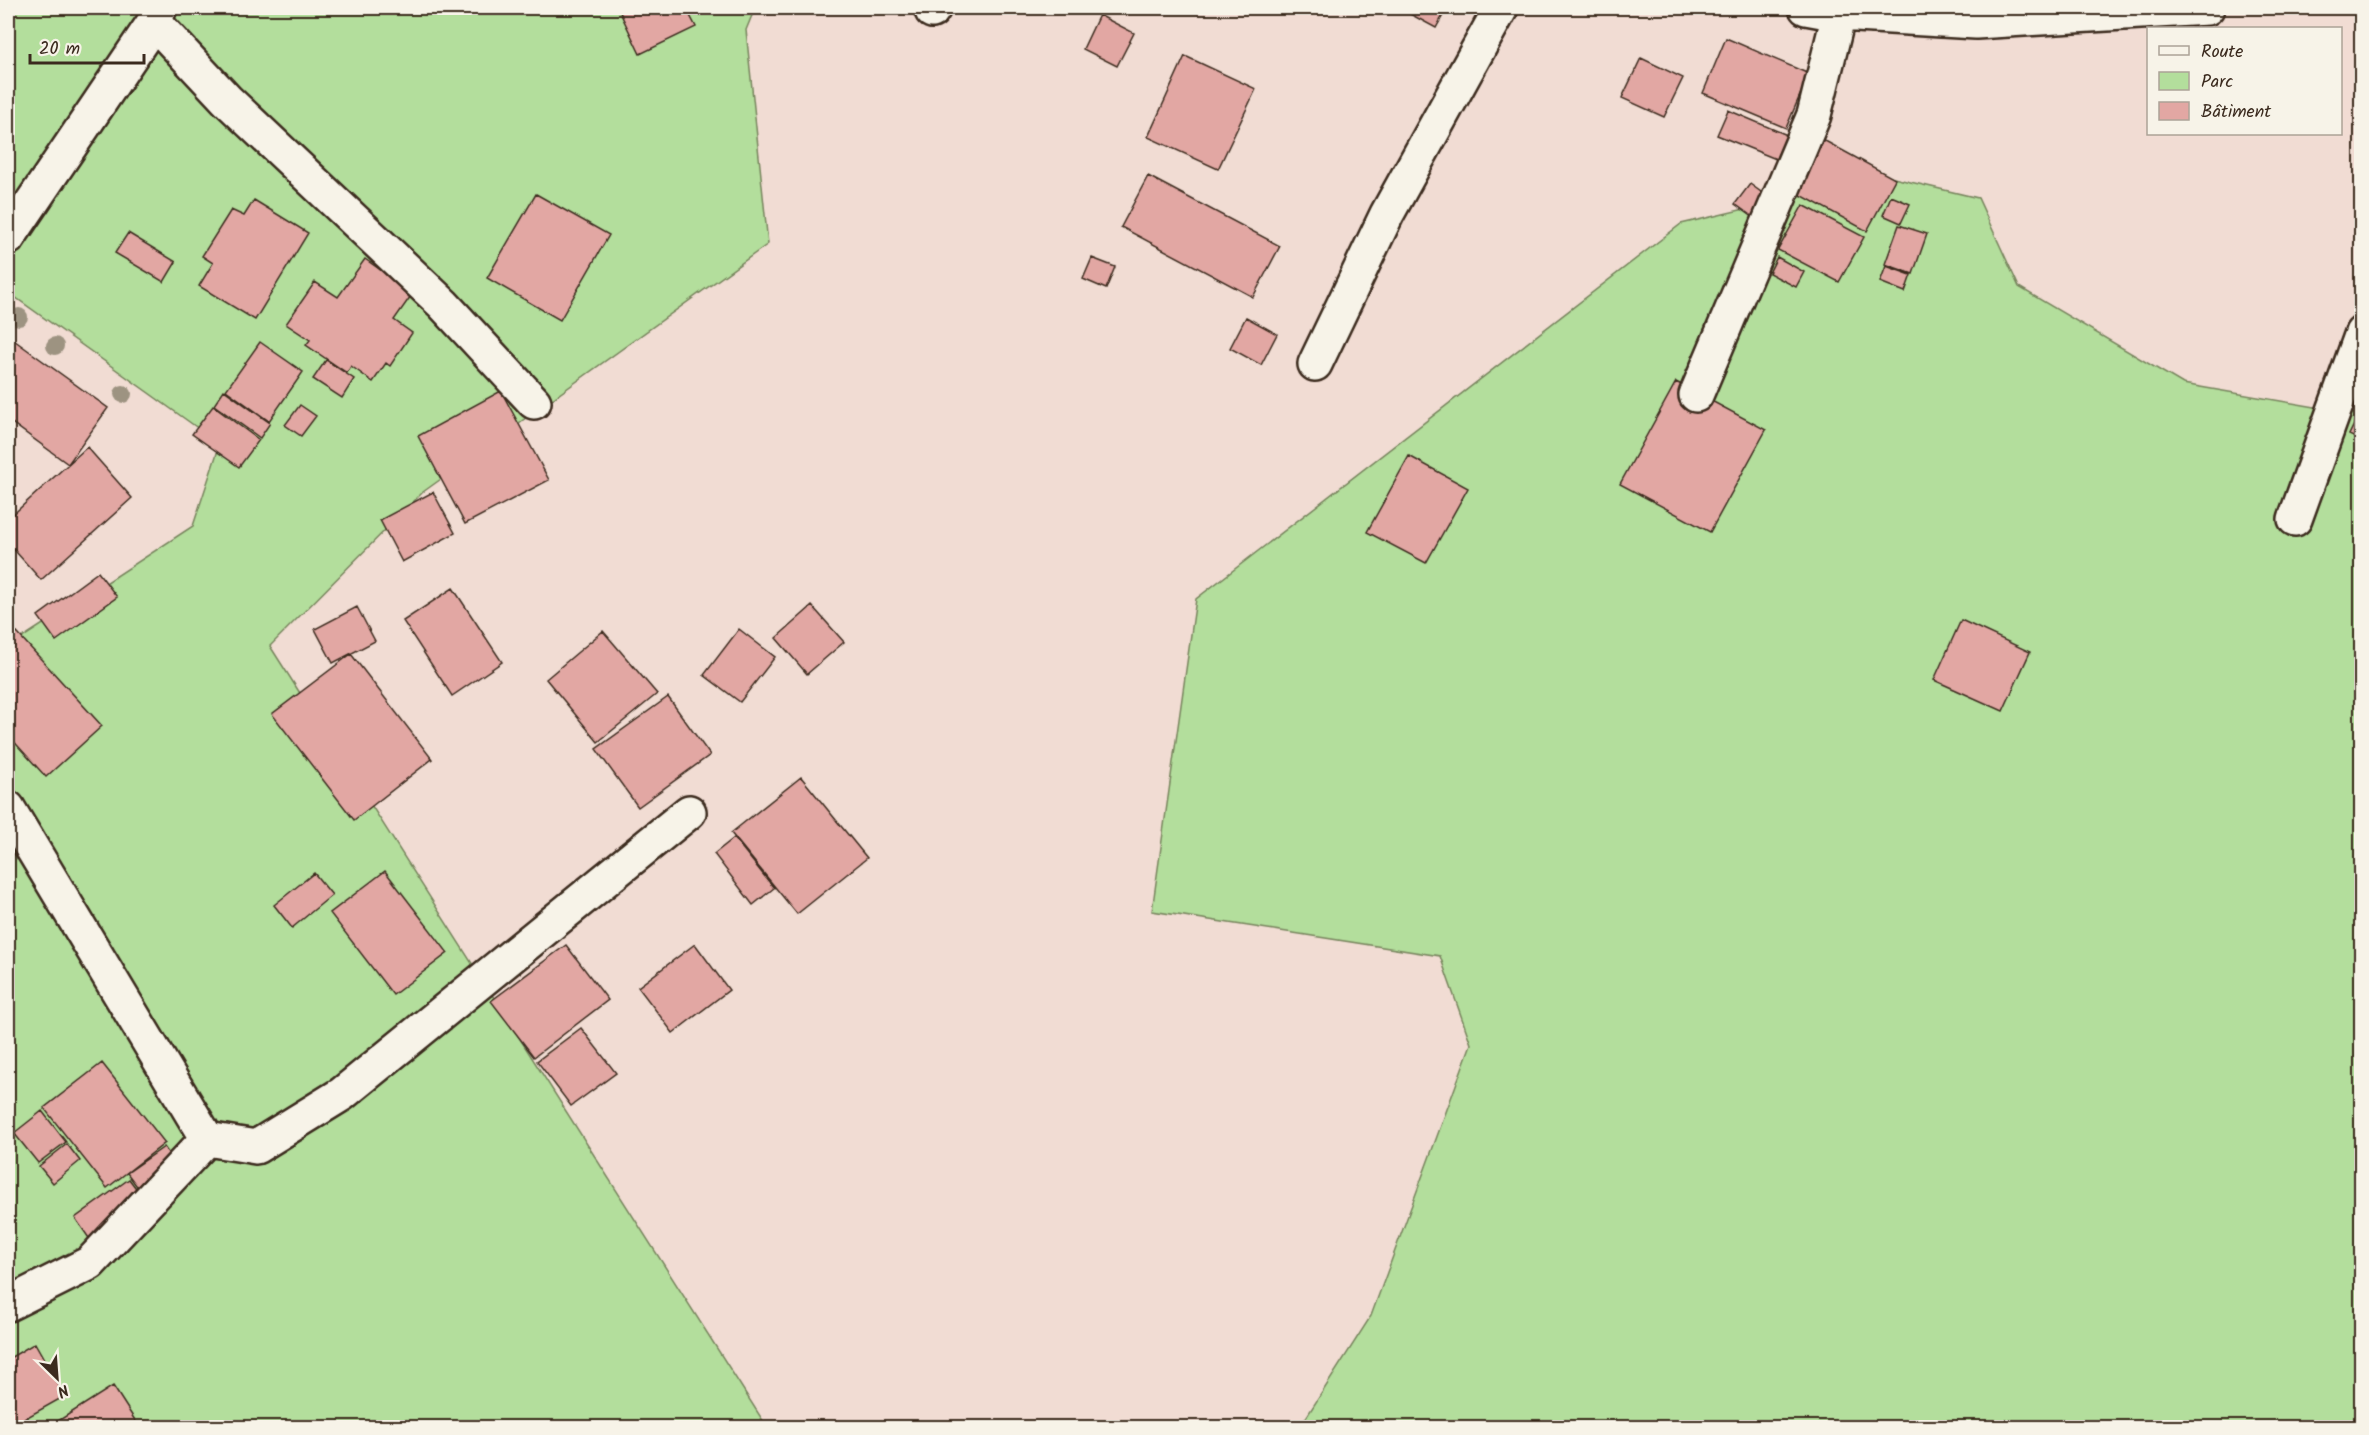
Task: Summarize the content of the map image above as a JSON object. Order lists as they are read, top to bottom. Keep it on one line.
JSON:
{"legend":["Route","Parc","Bâtiment"],"scale_bar":"20 m","north":"bottom right"}
